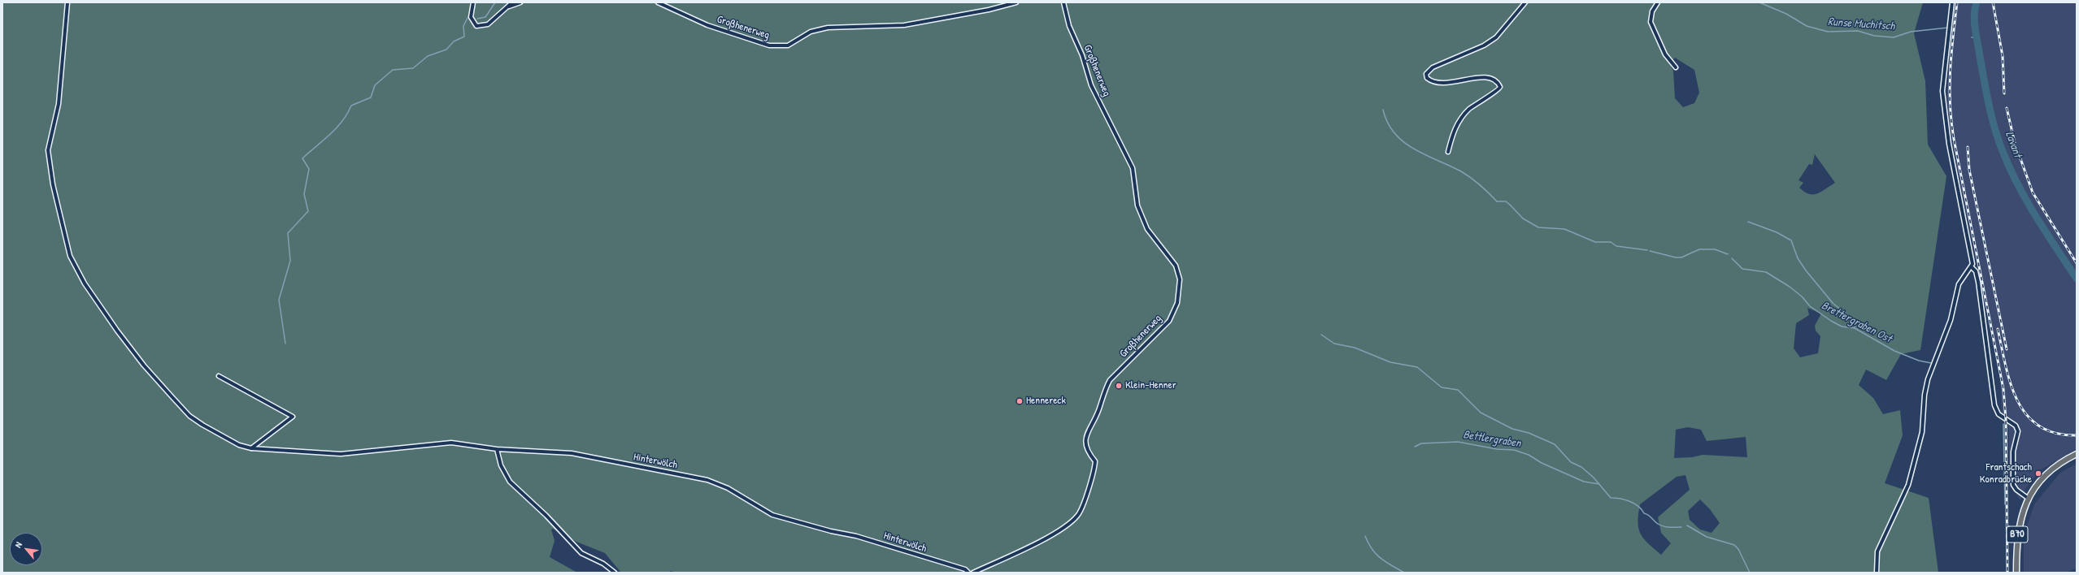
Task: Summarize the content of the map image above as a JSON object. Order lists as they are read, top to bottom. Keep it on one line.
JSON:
{"streets":{"main road":["B70"],"street":["Großhenerweg","Hinterwölch"]},"water":["Runse Muchitsch","Lavant","Brettergraben Ost","Bettlergraben"],"places":["Klein-Henner","Hennereck","Frantschach Konradbrücke"],"north":"top left"}
